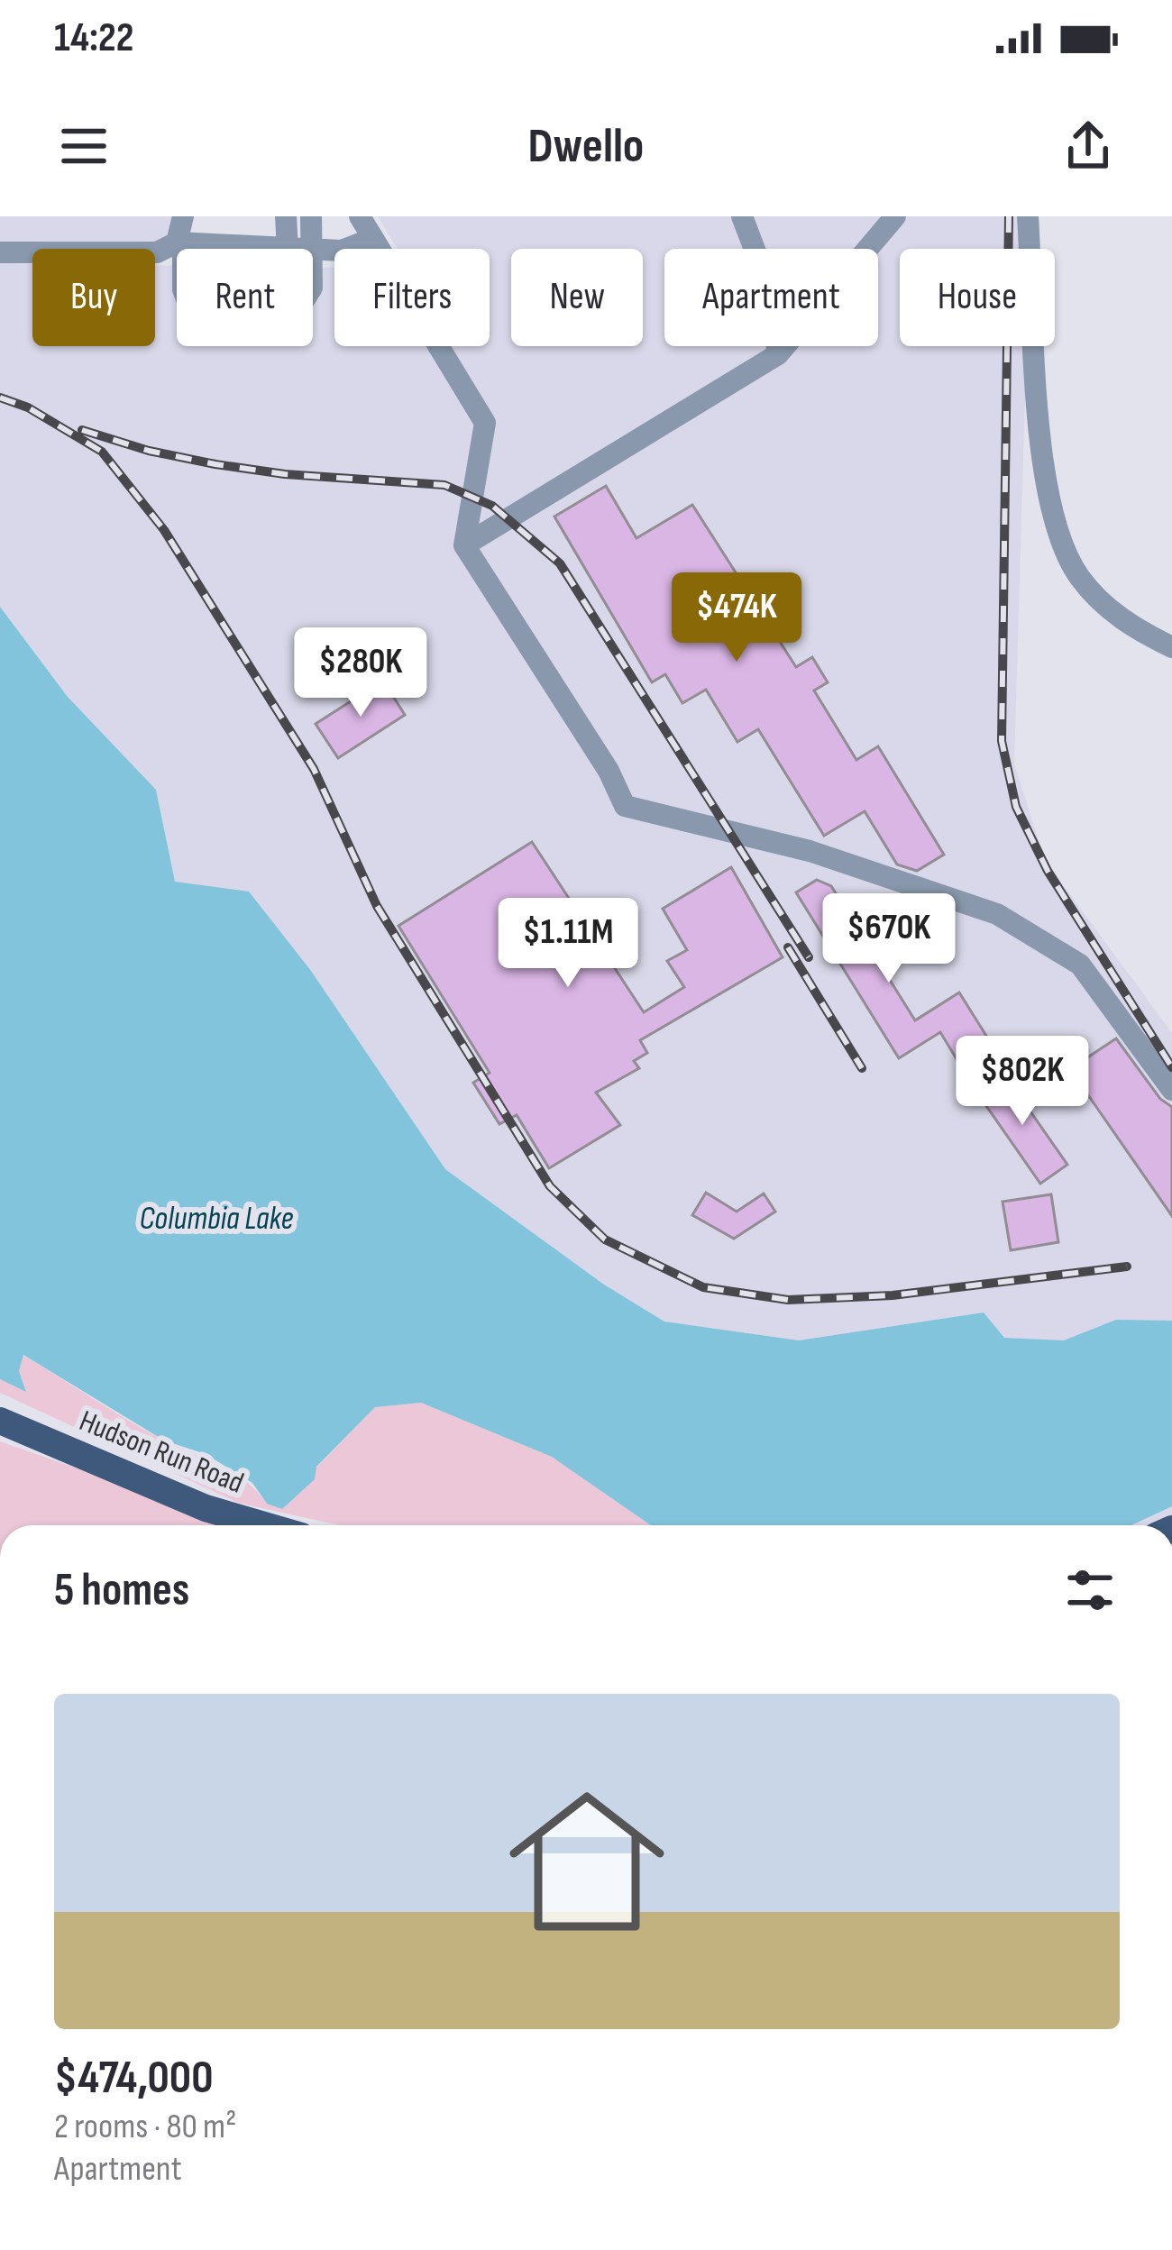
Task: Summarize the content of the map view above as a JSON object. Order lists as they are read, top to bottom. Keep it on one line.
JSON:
{"streets":{"main road":["Hudson Run Road"]},"water":["Columbia Lake"],"page":{"status":"14:22","header":"Dwello","chip":["Buy","Rent","Filters","New","Apartment","House"],"price":["$474K","$280K","$670K","$1.11M","$802K"],"heading":"5 homes","list":[{"name":"$474,000","note":"2 rooms · 80 m² · Apartment"}]}}
